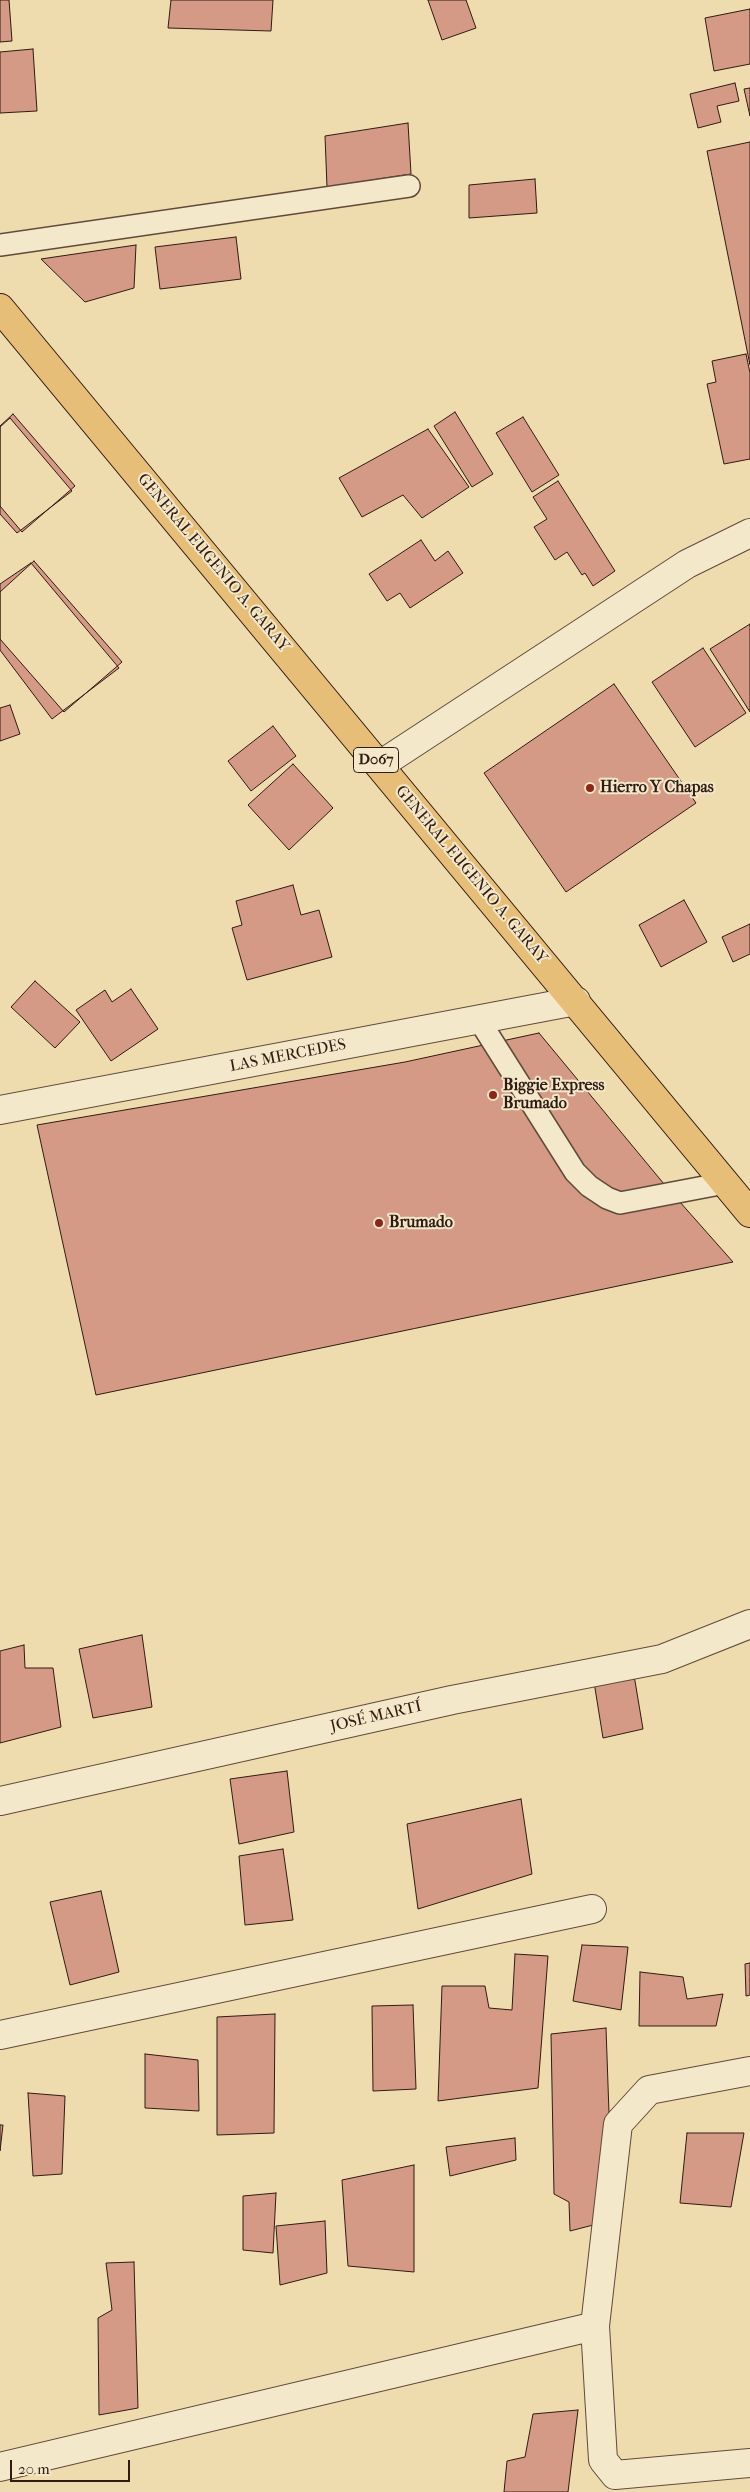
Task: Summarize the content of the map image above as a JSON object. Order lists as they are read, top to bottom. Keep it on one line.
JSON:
{"streets":{"main road":["GENERAL EUGENIO A. GARAY","D067"],"street":["LAS MERCEDES","JOSÉ MARTÍ"]},"crossings":[["GENERAL EUGENIO A. GARAY","LAS MERCEDES"]],"places":["Hierro Y Chapas","Biggie Express Brumado","Brumado"],"scale_bar":"20 m"}
